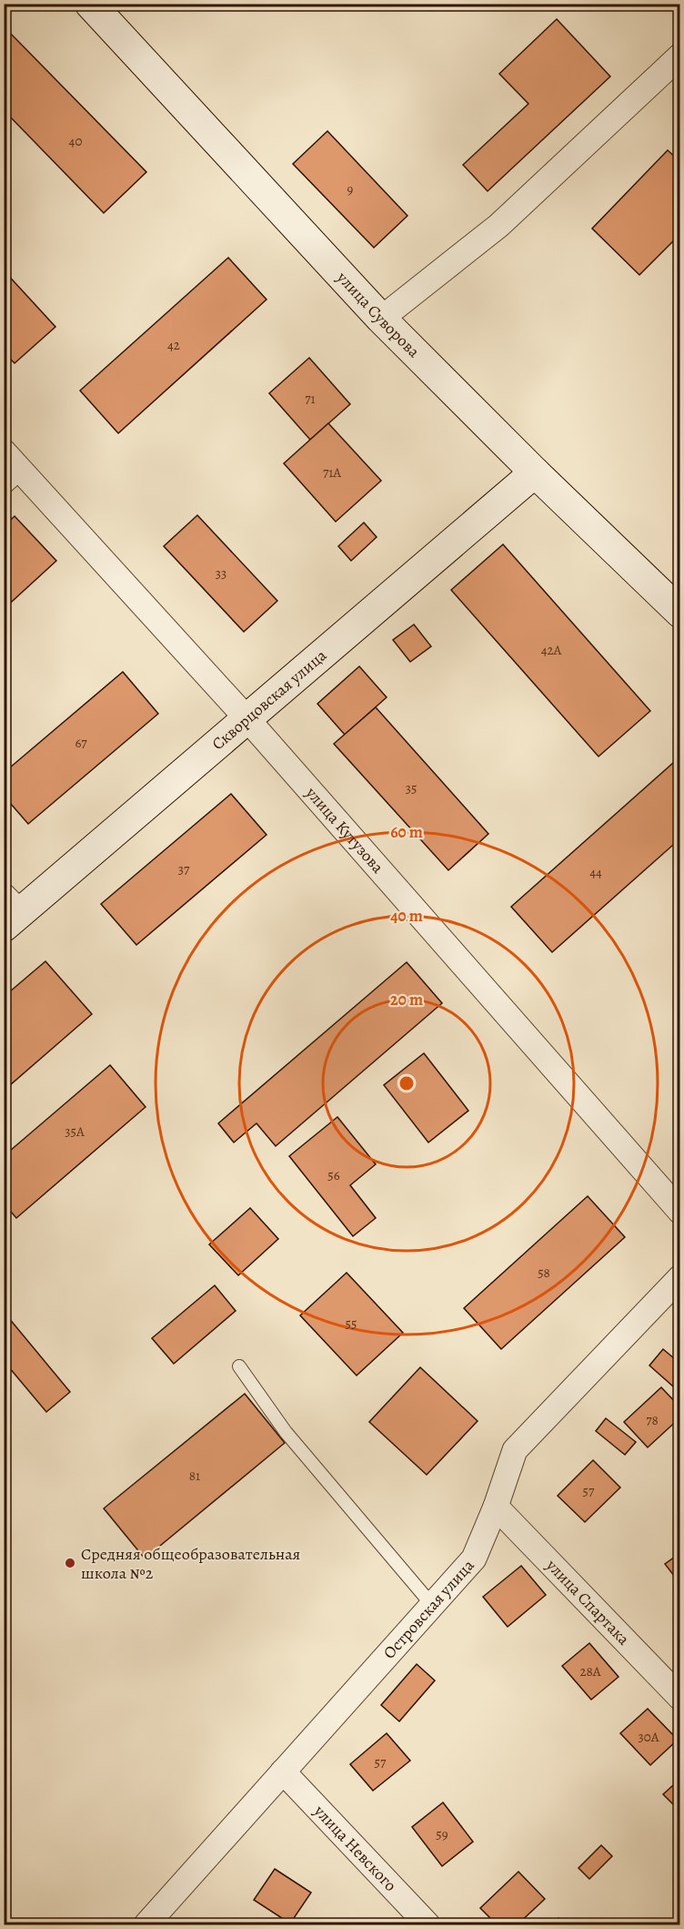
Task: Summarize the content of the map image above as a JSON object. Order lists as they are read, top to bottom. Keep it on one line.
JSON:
{"streets":{"street":["улица Суворова","Скворцовская улица","улица Кутузова","улица Спартака","Островская улица","улица Невского"]},"crossings":[["улица Суворова","Скворцовская улица"],["Скворцовская улица","улица Кутузова"],["улица Спартака","Островская улица"],["Островская улица","улица Невского"]],"places":["Средняя общеобразовательная школа №2"],"house_numbers":["40","9","42","71","71А","33","42А","67","35","37","44","35А","56","58","55","78","81","57","28А","30А","57","59"],"rings":["60 m","40 m","20 m"]}
